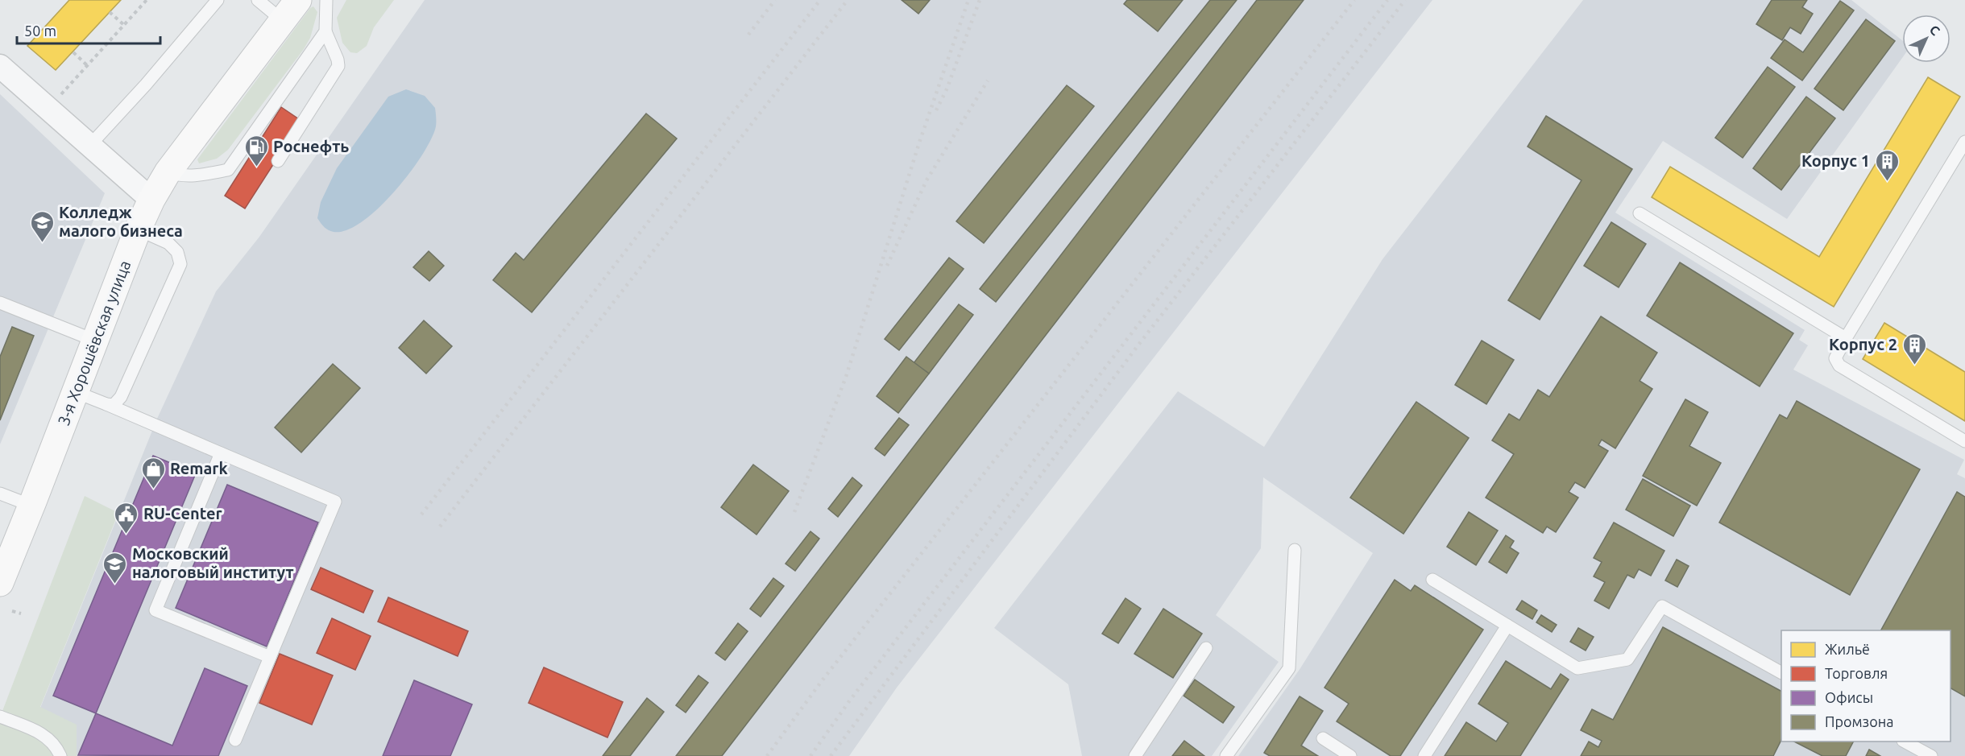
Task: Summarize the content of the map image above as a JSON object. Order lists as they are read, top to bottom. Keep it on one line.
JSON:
{"streets":{"street":["3-я Хорошёвская улица"]},"places":{"fuel station":["Роснефть"],"building":["Корпус 1","Корпус 2"],"school or university":["Колледж малого бизнеса","Московский налоговый институт"],"shop":["Remark"],"public building":["RU-Center"]},"legend":["Жильё","Торговля","Офисы","Промзона"],"scale_bar":"50 m","north":"top right"}
